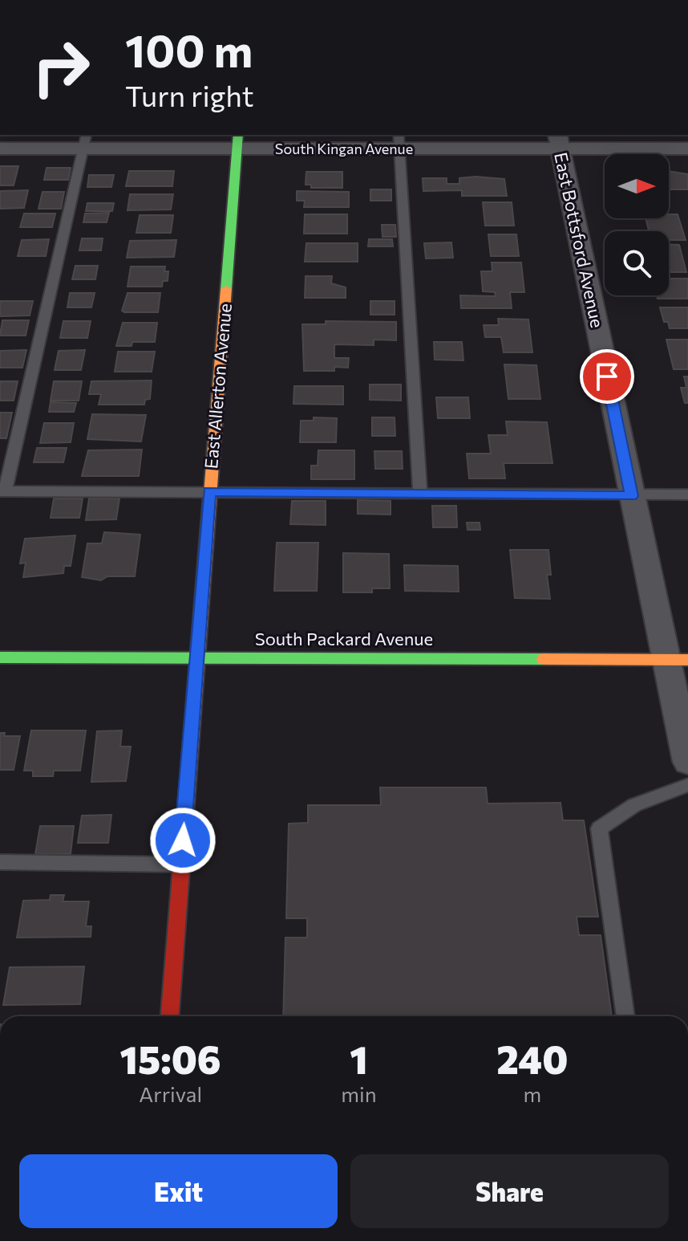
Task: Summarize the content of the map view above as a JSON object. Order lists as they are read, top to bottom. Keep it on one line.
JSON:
{"streets":{"street":["South Kingan Avenue","East Bottsford Avenue","East Allerton Avenue","South Packard Avenue"]},"crossings":[["South Kingan Avenue","East Bottsford Avenue"],["South Kingan Avenue","East Allerton Avenue"],["East Bottsford Avenue","South Packard Avenue"],["East Allerton Avenue","South Packard Avenue"]],"north":"right","page":{"turn":["100 m","Turn right"],"eta":["15:06","Arrival","1","min","240","m"],"buttons":["Exit","Share"]}}
